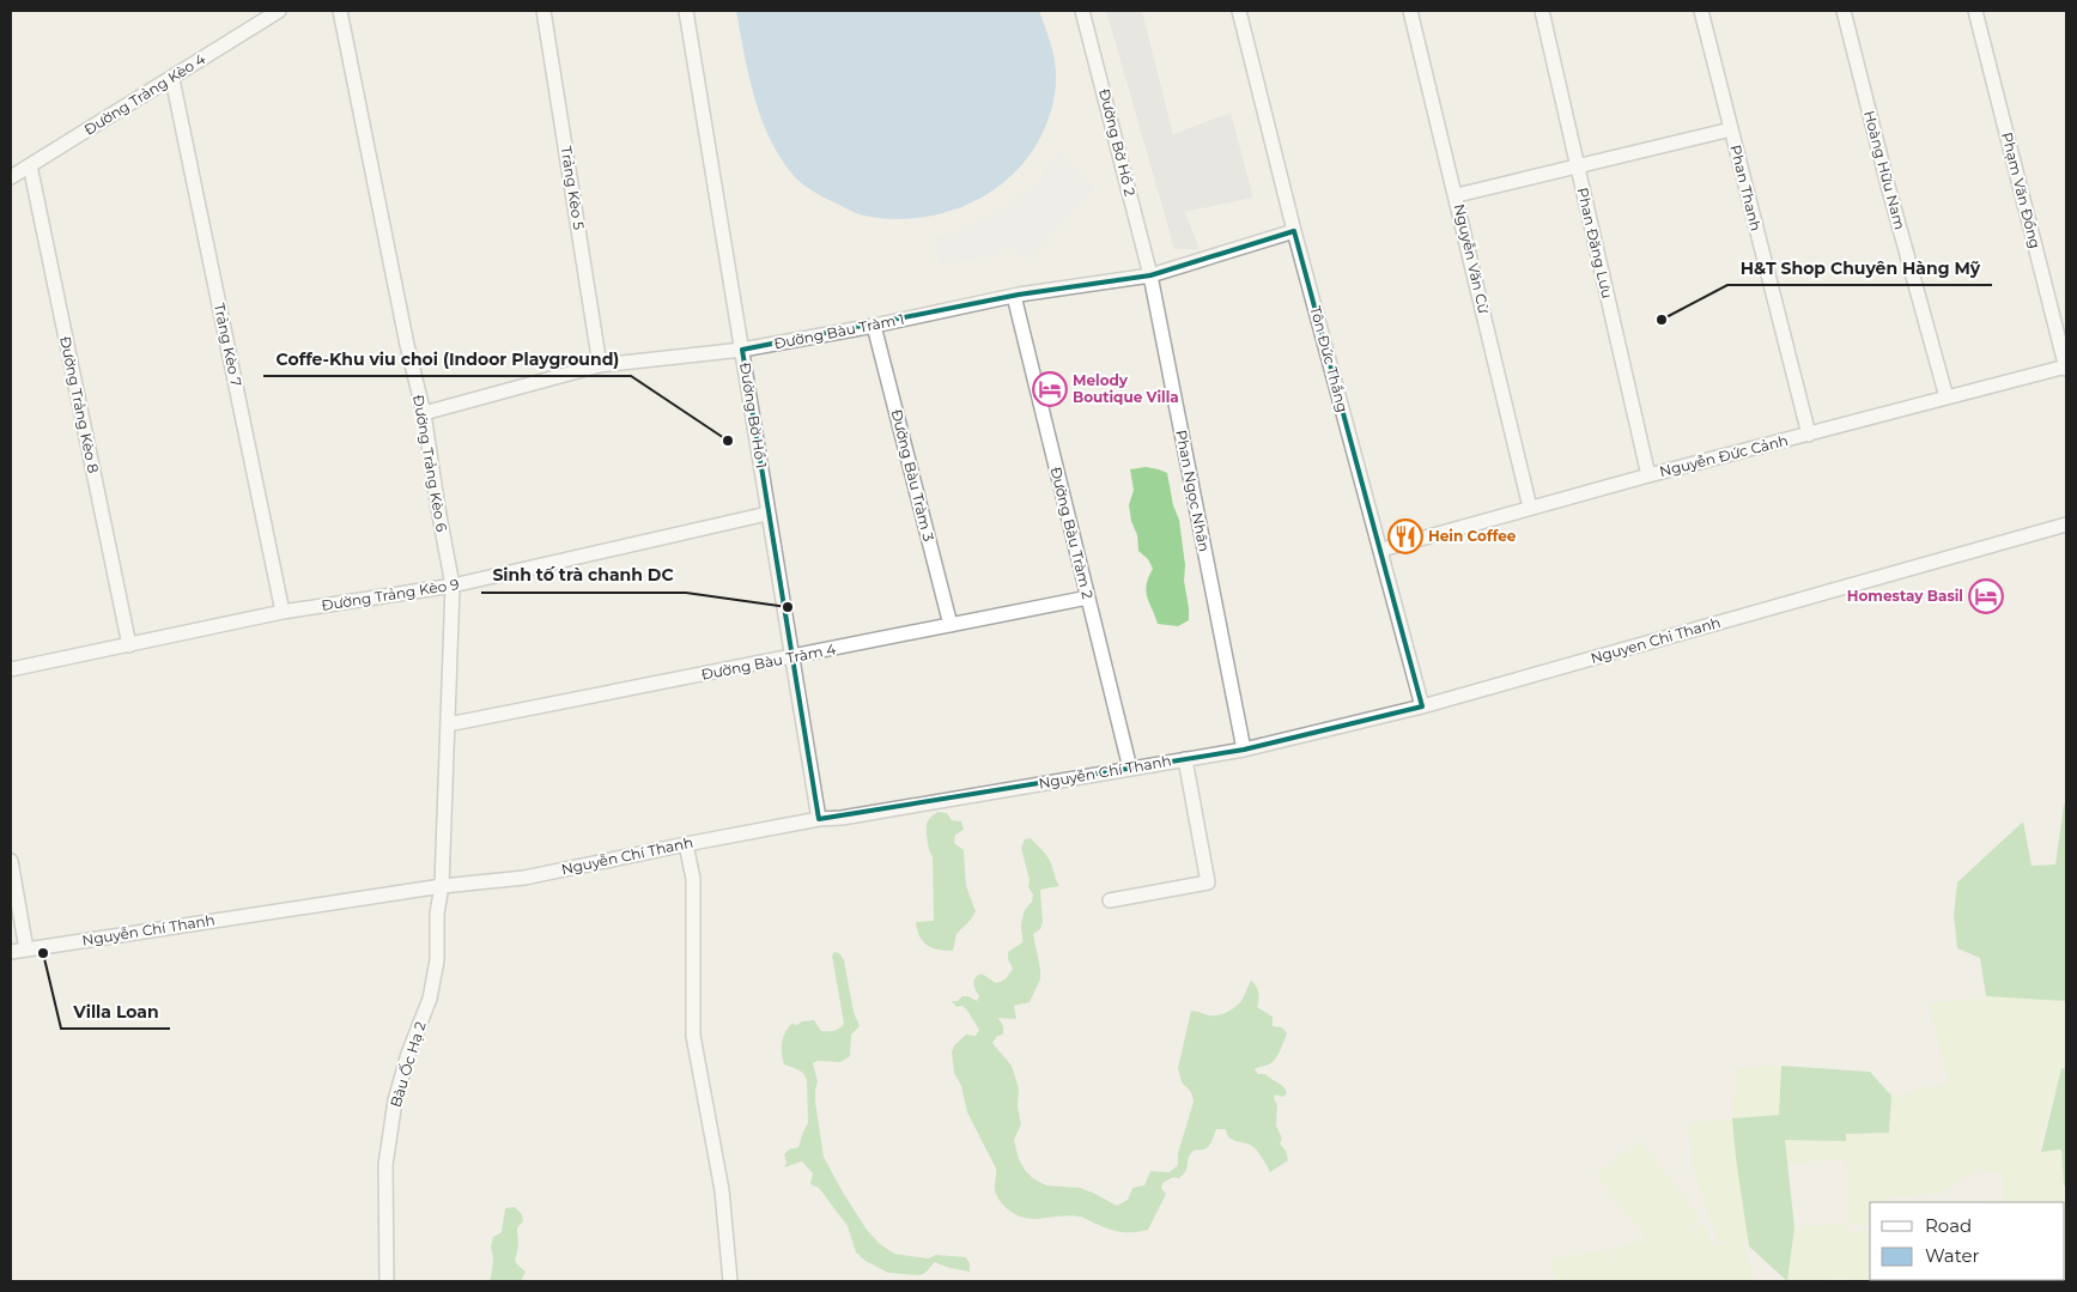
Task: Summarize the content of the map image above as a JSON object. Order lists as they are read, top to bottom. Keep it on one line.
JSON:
{"streets":{"street":["Đường Trảng Kèo 4","Đường Bờ Hồ 2","Hoàng Hữu Nam","Trảng Kèo 5","Phan Thanh","Phạm Văn Đồng","Phan Đăng Lưu","Nguyễn Văn Cừ","Đường Bàu Tràm 1","Trảng Kèo 7","Tôn Đức Thắng","Đường Trảng Kèo 8","Đường Bờ Hồ 1","Nguyễn Đức Cảnh","Đường Trảng Kèo 6","Đường Bàu Tràm 3","Phan Ngọc Nhân","Đường Bàu Tràm 2","Đường Trảng Kèo 9","Nguyen Chi Thanh","Đường Bàu Tràm 4","Nguyễn Chí Thanh","Bàu Ốc Hạ 2"]},"crossings":[["Đường Trảng Kèo 4","Trảng Kèo 7"],["Đường Trảng Kèo 4","Đường Trảng Kèo 8"],["Đường Bờ Hồ 2","Đường Bàu Tràm 1"],["Đường Bờ Hồ 2","Phan Ngọc Nhân"],["Hoàng Hữu Nam","Nguyễn Đức Cảnh"],["Trảng Kèo 5","Đường Bàu Tràm 1"],["Phan Thanh","Nguyễn Đức Cảnh"],["Phạm Văn Đồng","Nguyễn Đức Cảnh"],["Phan Đăng Lưu","Nguyễn Đức Cảnh"],["Nguyễn Văn Cừ","Nguyễn Đức Cảnh"],["Đường Bàu Tràm 1","Đường Bờ Hồ 1"],["Đường Bàu Tràm 1","Đường Trảng Kèo 6"],["Đường Bàu Tràm 1","Đường Bàu Tràm 3"],["Đường Bàu Tràm 1","Phan Ngọc Nhân"],["Đường Bàu Tràm 1","Đường Bàu Tràm 2"],["Trảng Kèo 7","Đường Trảng Kèo 9"],["Tôn Đức Thắng","Nguyễn Đức Cảnh"],["Tôn Đức Thắng","Nguyen Chi Thanh"],["Đường Trảng Kèo 8","Đường Trảng Kèo 9"],["Đường Bờ Hồ 1","Đường Trảng Kèo 9"],["Đường Bờ Hồ 1","Đường Bàu Tràm 4"],["Đường Bờ Hồ 1","Nguyễn Chí Thanh"],["Đường Trảng Kèo 6","Đường Trảng Kèo 9"],["Đường Trảng Kèo 6","Đường Bàu Tràm 4"],["Đường Trảng Kèo 6","Nguyễn Chí Thanh"],["Đường Trảng Kèo 6","Bàu Ốc Hạ 2"],["Đường Bàu Tràm 3","Đường Bàu Tràm 4"],["Phan Ngọc Nhân","Nguyen Chi Thanh"],["Phan Ngọc Nhân","Nguyễn Chí Thanh"],["Đường Bàu Tràm 2","Đường Bàu Tràm 4"],["Đường Bàu Tràm 2","Nguyễn Chí Thanh"],["Nguyen Chi Thanh","Nguyễn Chí Thanh"],["Nguyễn Chí Thanh","Bàu Ốc Hạ 2"]],"places":{"other":["H&T Shop Chuyên Hàng Mỹ","Coffe-Khu viu choi (Indoor Playground)","Sinh tố trà chanh DC","Villa Loan"],"hotel":["Melody Boutique Villa","Homestay Basil"],"restaurant":["Hein Coffee"]},"legend":["Road","Water"]}
